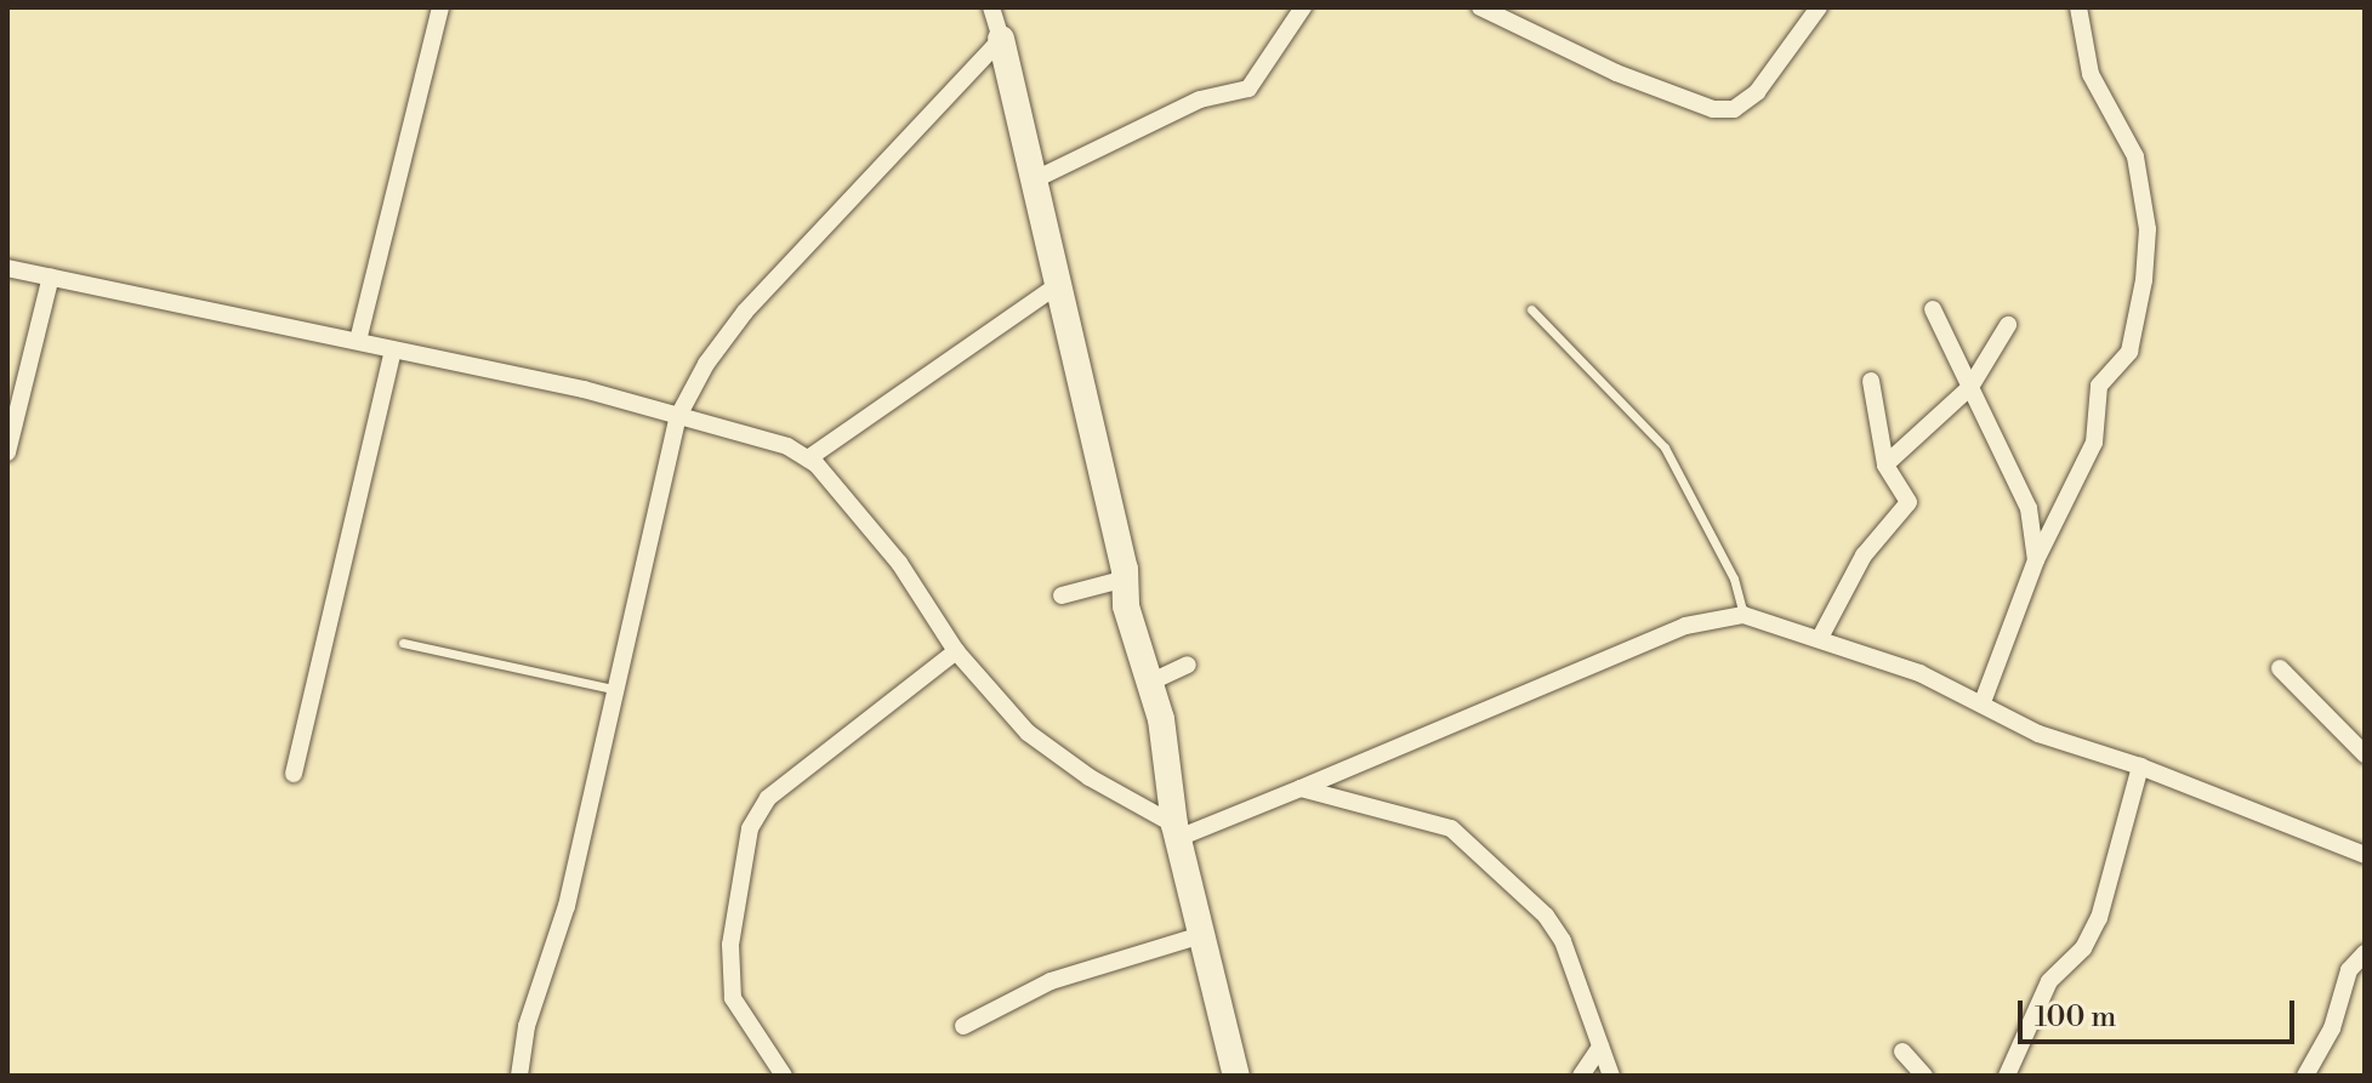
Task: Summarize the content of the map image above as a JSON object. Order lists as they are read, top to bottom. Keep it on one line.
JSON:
{"scale_bar":"100 m"}
